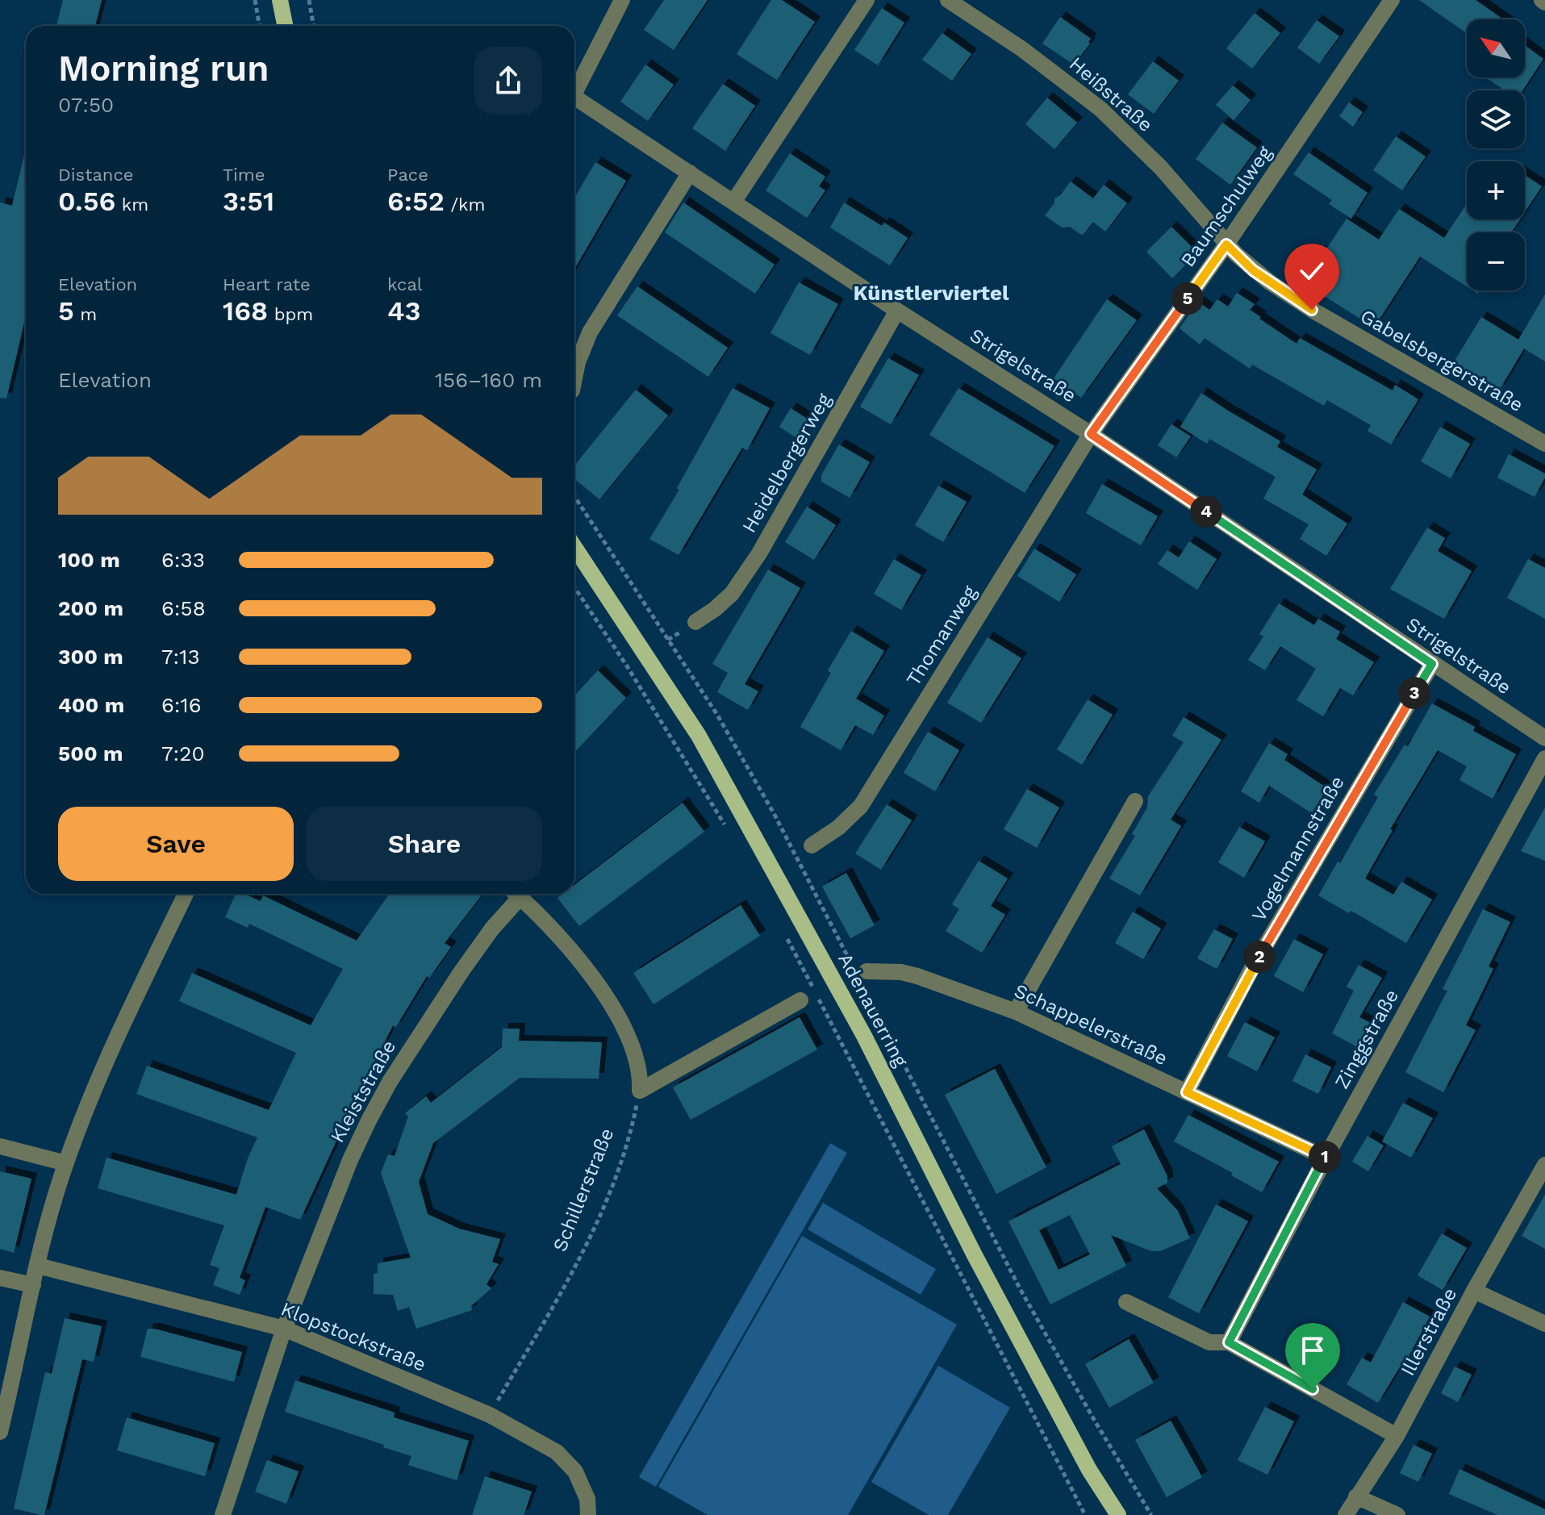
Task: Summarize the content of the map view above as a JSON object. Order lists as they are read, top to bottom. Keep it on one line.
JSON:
{"streets":{"main road":["Adenauerring"],"street":["Heißstraße","Baumschulweg","Gabelsbergerstraße","Strigelstraße","Heidelbergerweg","Thomanweg","Vogelmannstraße","Schappelerstraße","Zinggstraße","Kleiststraße","Illerstraße","Klopstockstraße"],"path":["Schillerstraße"]},"crossings":[["Heißstraße","Baumschulweg"],["Heißstraße","Gabelsbergerstraße"],["Baumschulweg","Gabelsbergerstraße"],["Baumschulweg","Strigelstraße"],["Baumschulweg","Thomanweg"],["Strigelstraße","Heidelbergerweg"],["Strigelstraße","Thomanweg"],["Strigelstraße","Vogelmannstraße"],["Vogelmannstraße","Schappelerstraße"],["Schappelerstraße","Zinggstraße"],["Kleiststraße","Klopstockstraße"],["Schillerstraße","Klopstockstraße"]],"districts":["Künstlerviertel"],"north":"top left","page":{"map_buttons":["+","−"],"heading":["Morning run","07:50"],"stats":[["Distance","0.56 km"],["Time","3:51"],["Pace","6:52 /km"],["Elevation","5 m"],["Heart rate","168 bpm"],["kcal","43"]],"pins":["5","4","3","2","1"],"chart":["Elevation","156–160 m"],"list":[{"name":"100 m","note":"6:33"},{"name":"200 m","note":"6:58"},{"name":"300 m","note":"7:13"},{"name":"400 m","note":"6:16"},{"name":"500 m","note":"7:20"}],"buttons":["Save","Share"]}}
